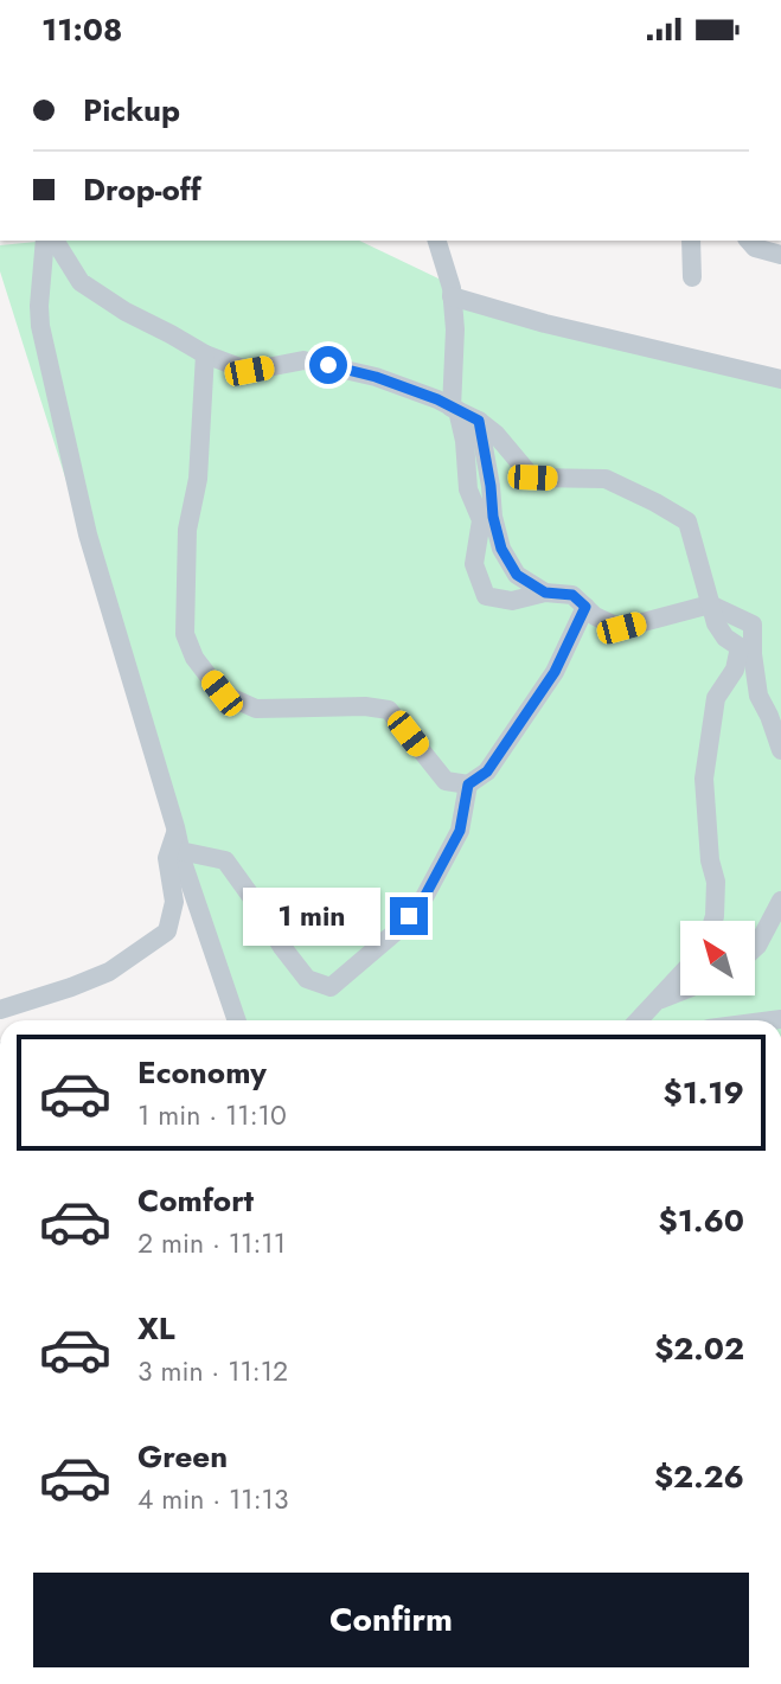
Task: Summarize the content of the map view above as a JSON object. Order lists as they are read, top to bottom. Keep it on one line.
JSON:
{"north":"top left","page":{"status":"11:08","banner":["Pickup","Drop-off"],"bubble":"1 min","list":[{"name":"Economy","note":"1 min · 11:10","value":"$1.19"},{"name":"Comfort","note":"2 min · 11:11","value":"$1.60"},{"name":"XL","note":"3 min · 11:12","value":"$2.02"},{"name":"Green","note":"4 min · 11:13","value":"$2.26"}],"buttons":"Confirm"}}
